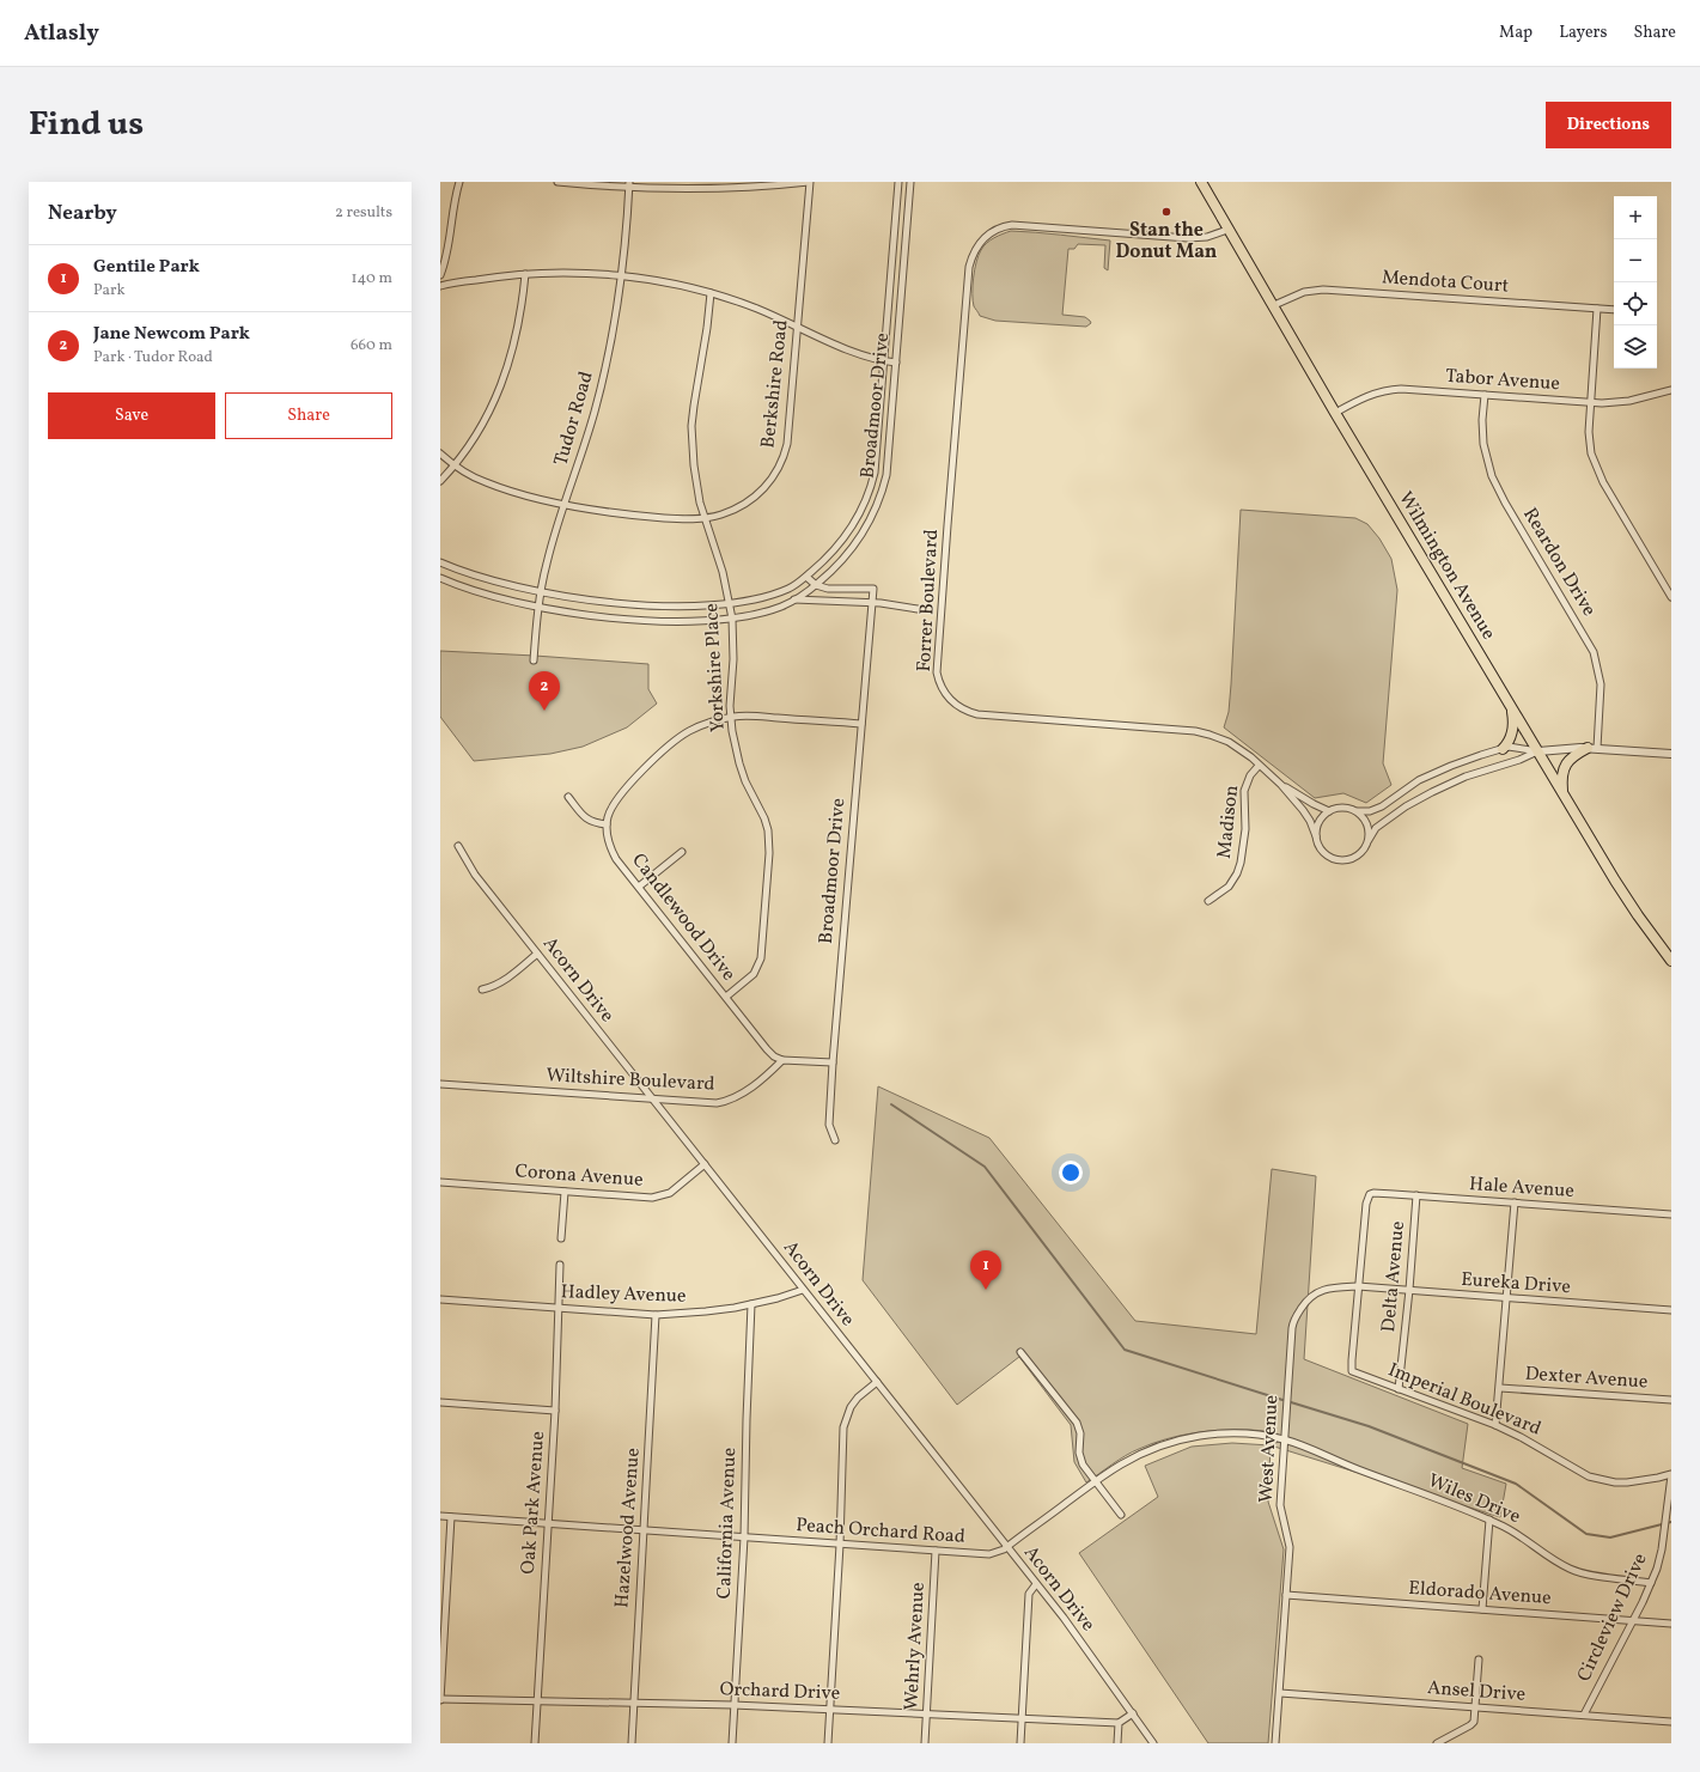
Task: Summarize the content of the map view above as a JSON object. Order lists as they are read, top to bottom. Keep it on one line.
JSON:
{"streets":{"main road":["Wilmington Avenue"],"street":["Mendota Court","Tabor Avenue","Berkshire Road","Broadmoor Drive","Tudor Road","Reardon Drive","Forrer Boulevard","Yorkshire Place","Madison","Candlewood Drive","Acorn Drive","Wiltshire Boulevard","Corona Avenue","Hale Avenue","Delta Avenue","Eureka Drive","Hadley Avenue","Dexter Avenue","Imperial Boulevard","West Avenue","Wiles Drive","Oak Park Avenue","California Avenue","Hazelwood Avenue","Peach Orchard Road","Eldorado Avenue","Circleview Drive","Wehrly Avenue","Orchard Drive","Ansel Drive"]},"crossings":[["Mendota Court","Wilmington Avenue"],["Tabor Avenue","Reardon Drive"],["Tabor Avenue","Wilmington Avenue"],["Berkshire Road","Tudor Road"],["Berkshire Road","Yorkshire Place"],["Broadmoor Drive","Tudor Road"],["Broadmoor Drive","Yorkshire Place"],["Reardon Drive","Forrer Boulevard"],["Wilmington Avenue","Forrer Boulevard"],["Forrer Boulevard","Madison"],["Yorkshire Place","Candlewood Drive"],["Candlewood Drive","Wiltshire Boulevard"],["Acorn Drive","Wiltshire Boulevard"],["Acorn Drive","Corona Avenue"],["Acorn Drive","Hadley Avenue"],["Acorn Drive","Peach Orchard Road"],["Hale Avenue","Delta Avenue"],["Hale Avenue","Eureka Drive"],["Hale Avenue","Imperial Boulevard"],["Hale Avenue","West Avenue"],["Delta Avenue","Eureka Drive"],["Delta Avenue","Imperial Boulevard"],["Eureka Drive","Imperial Boulevard"],["Eureka Drive","West Avenue"],["Hadley Avenue","Oak Park Avenue"],["Hadley Avenue","California Avenue"],["Hadley Avenue","Hazelwood Avenue"],["Imperial Boulevard","West Avenue"],["Imperial Boulevard","Circleview Drive"],["West Avenue","Wiles Drive"],["West Avenue","Peach Orchard Road"],["West Avenue","Eldorado Avenue"],["West Avenue","Ansel Drive"],["Wiles Drive","Peach Orchard Road"],["Wiles Drive","Circleview Drive"],["Oak Park Avenue","Peach Orchard Road"],["Oak Park Avenue","Orchard Drive"],["California Avenue","Peach Orchard Road"],["California Avenue","Orchard Drive"],["Hazelwood Avenue","Peach Orchard Road"],["Hazelwood Avenue","Orchard Drive"],["Peach Orchard Road","Wehrly Avenue"],["Eldorado Avenue","Circleview Drive"],["Circleview Drive","Ansel Drive"],["Wehrly Avenue","Orchard Drive"]],"places":["Stan the Donut Man"],"page":{"header":"Atlasly","nav":["Map","Layers","Share"],"title":"Find us","buttons":["Directions",["Save","Share"]],"heading":["Nearby","2 results"],"map_buttons":["+","−"],"list":[{"mark":"1","name":"Gentile Park","note":"Park","value":"140 m"},{"mark":"2","name":"Jane Newcom Park","note":"Park · Tudor Road","value":"660 m"}],"pins":["2","1"]}}
